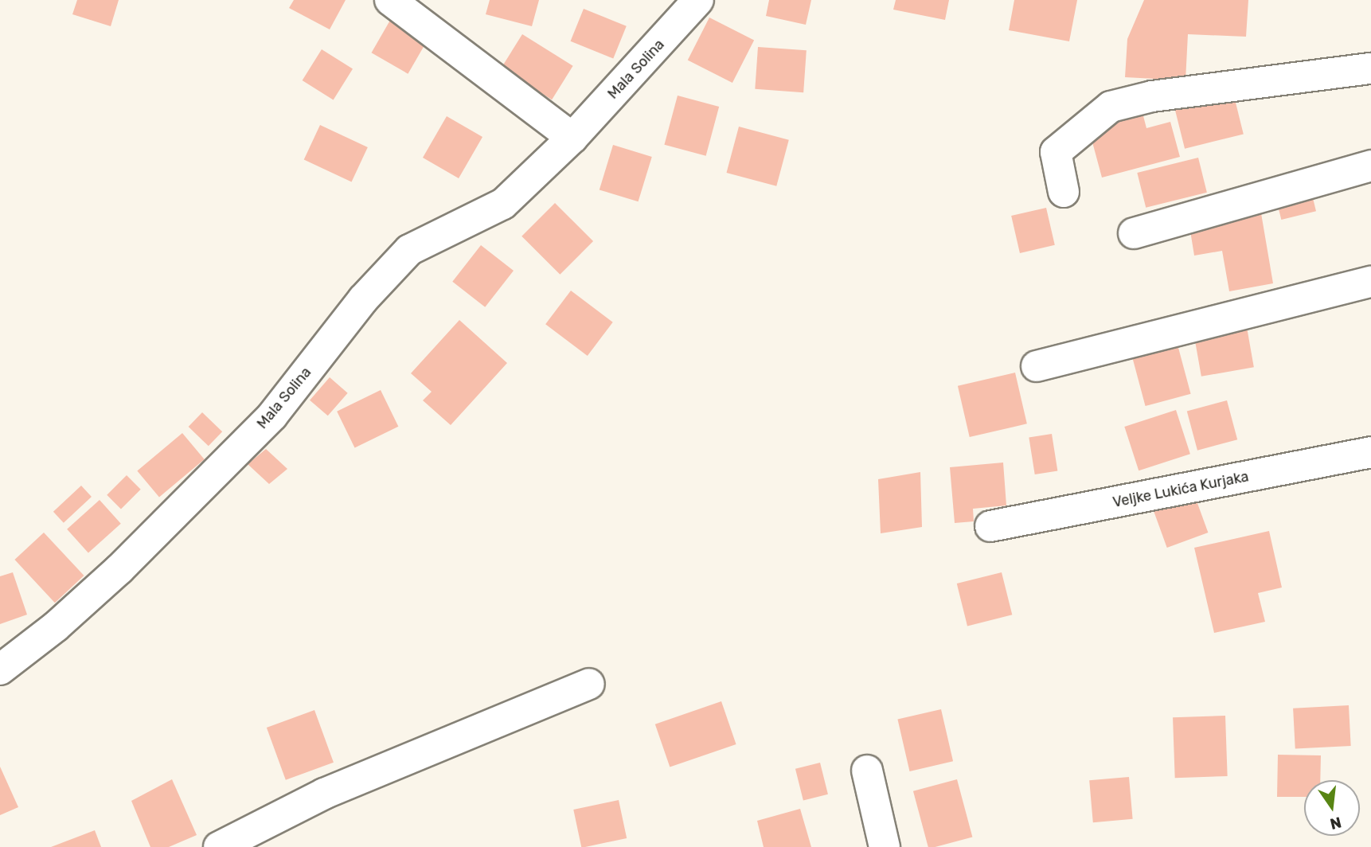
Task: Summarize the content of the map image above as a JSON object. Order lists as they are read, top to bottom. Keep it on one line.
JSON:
{"streets":{"street":["Mala Solina","Veljke Lukića Kurjaka"]},"north":"bottom"}
